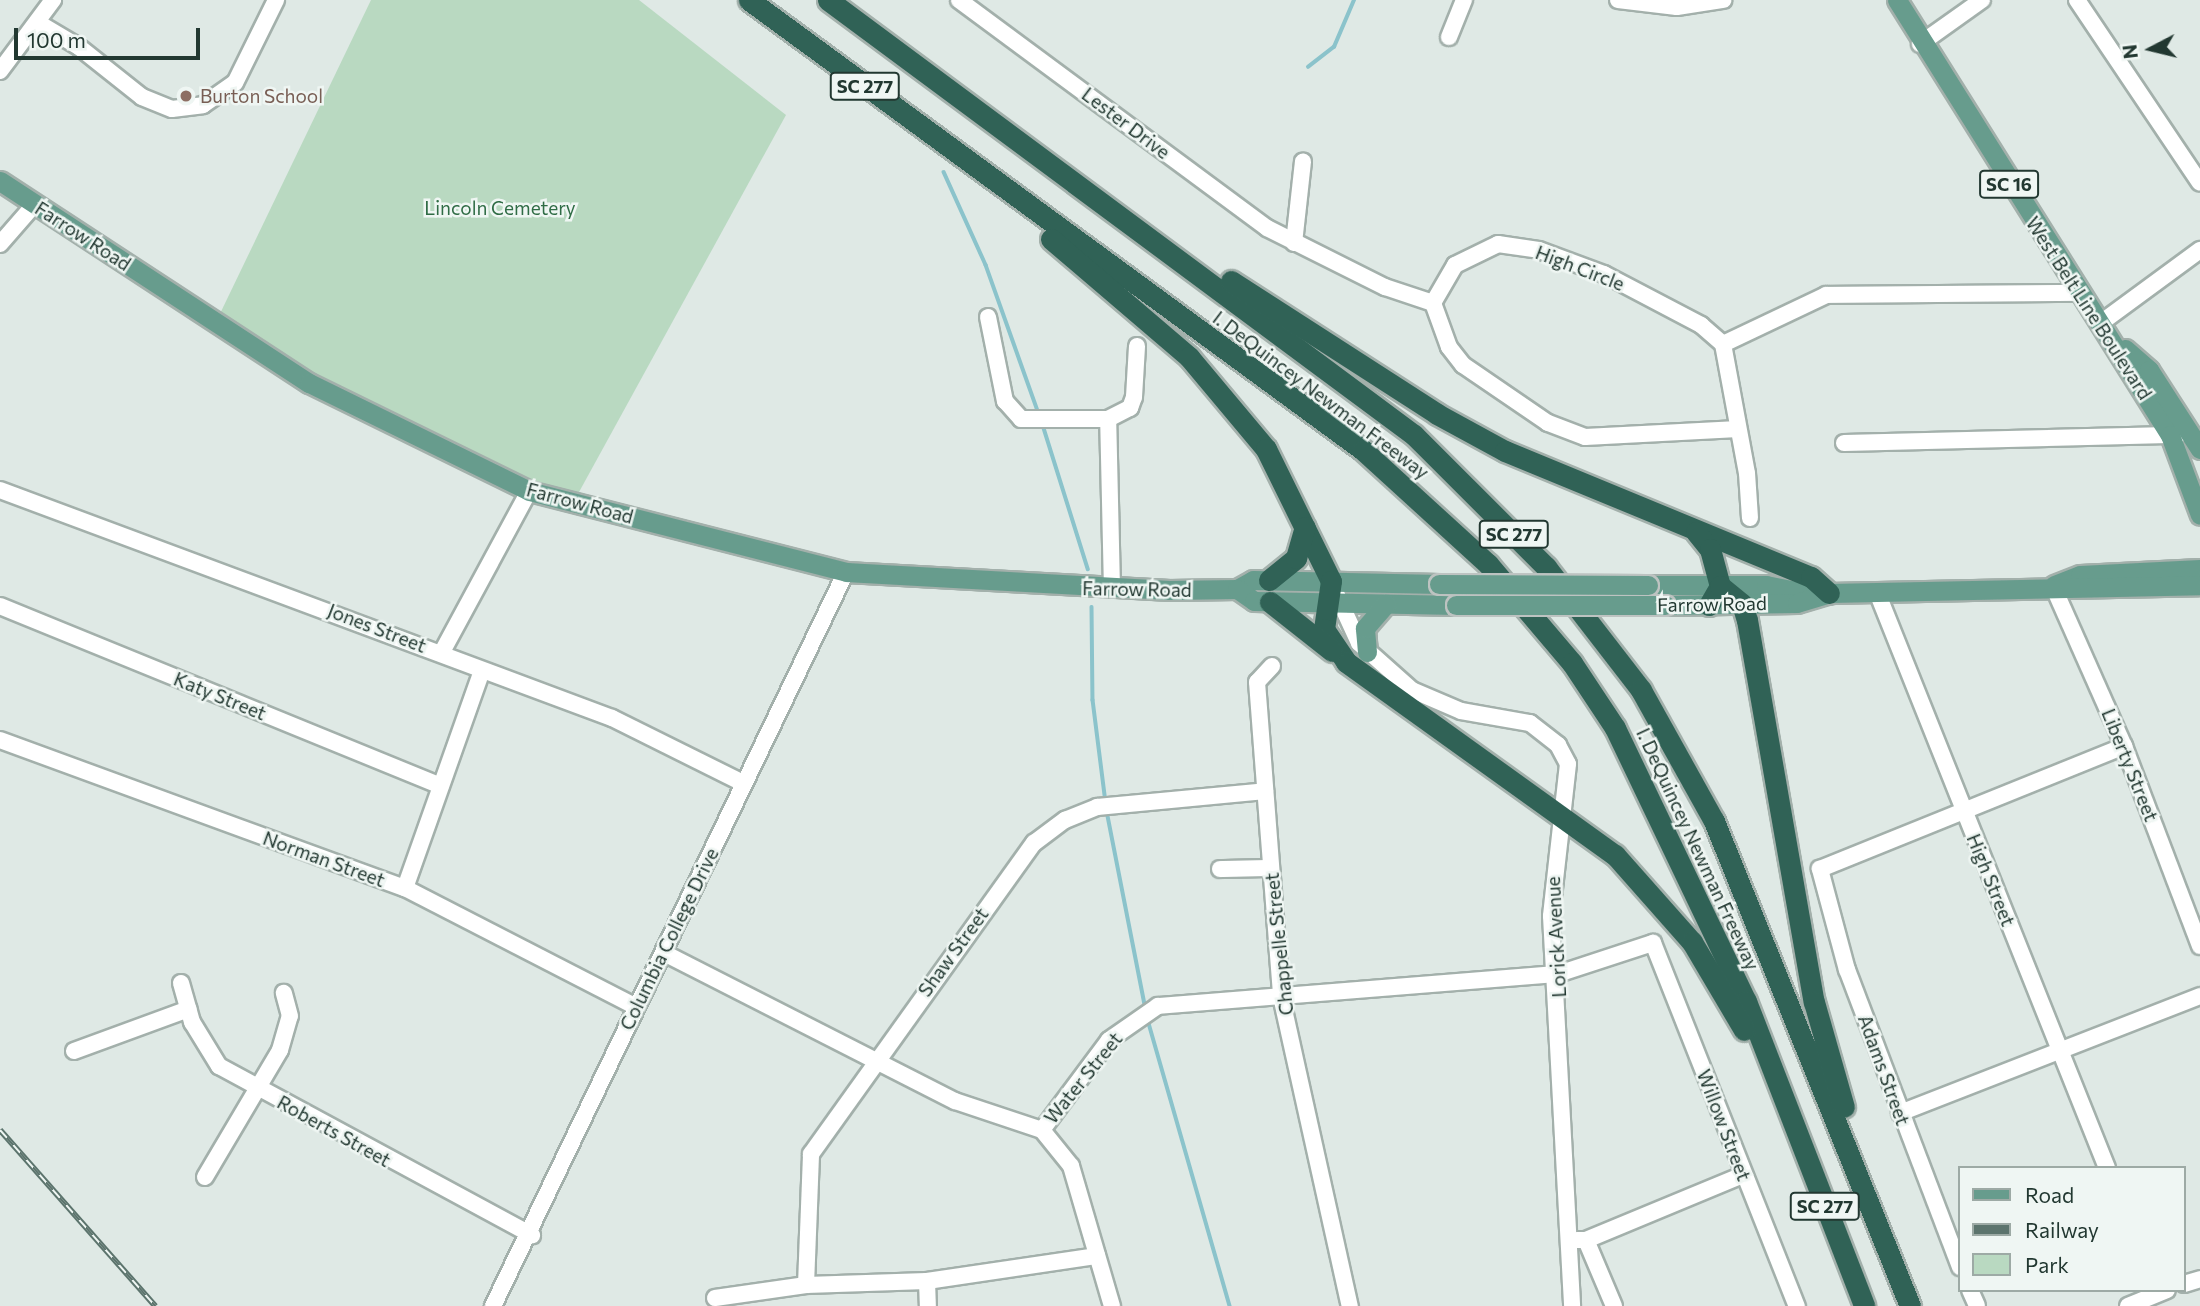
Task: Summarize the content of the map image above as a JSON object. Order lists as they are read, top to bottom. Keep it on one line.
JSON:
{"streets":{"highway":["SC 277","I. DeQuincey Newman Freeway"],"main road":["SC 16","Farrow Road","West Belt Line Boulevard"],"street":["Lester Drive","High Circle","Jones Street","Katy Street","Liberty Street","Norman Street","High Street","Lorick Avenue","Columbia College Drive","Chappelle Street","Shaw Street","Adams Street","Water Street","Willow Street","Roberts Street"]},"crossings":[["Lester Drive","High Circle"],["SC 16","West Belt Line Boulevard"],["Farrow Road","Liberty Street"],["Farrow Road","High Street"],["Farrow Road","Lorick Avenue"],["Farrow Road","Columbia College Drive"],["Jones Street","Columbia College Drive"],["Norman Street","Columbia College Drive"],["High Street","Adams Street"],["Lorick Avenue","Water Street"],["Columbia College Drive","Water Street"],["Columbia College Drive","Roberts Street"],["Chappelle Street","Shaw Street"],["Chappelle Street","Water Street"],["Shaw Street","Water Street"],["Water Street","Willow Street"]],"parks":["Lincoln Cemetery"],"places":["Burton School"],"legend":["Road","Railway","Park"],"scale_bar":"100 m","north":"left"}
